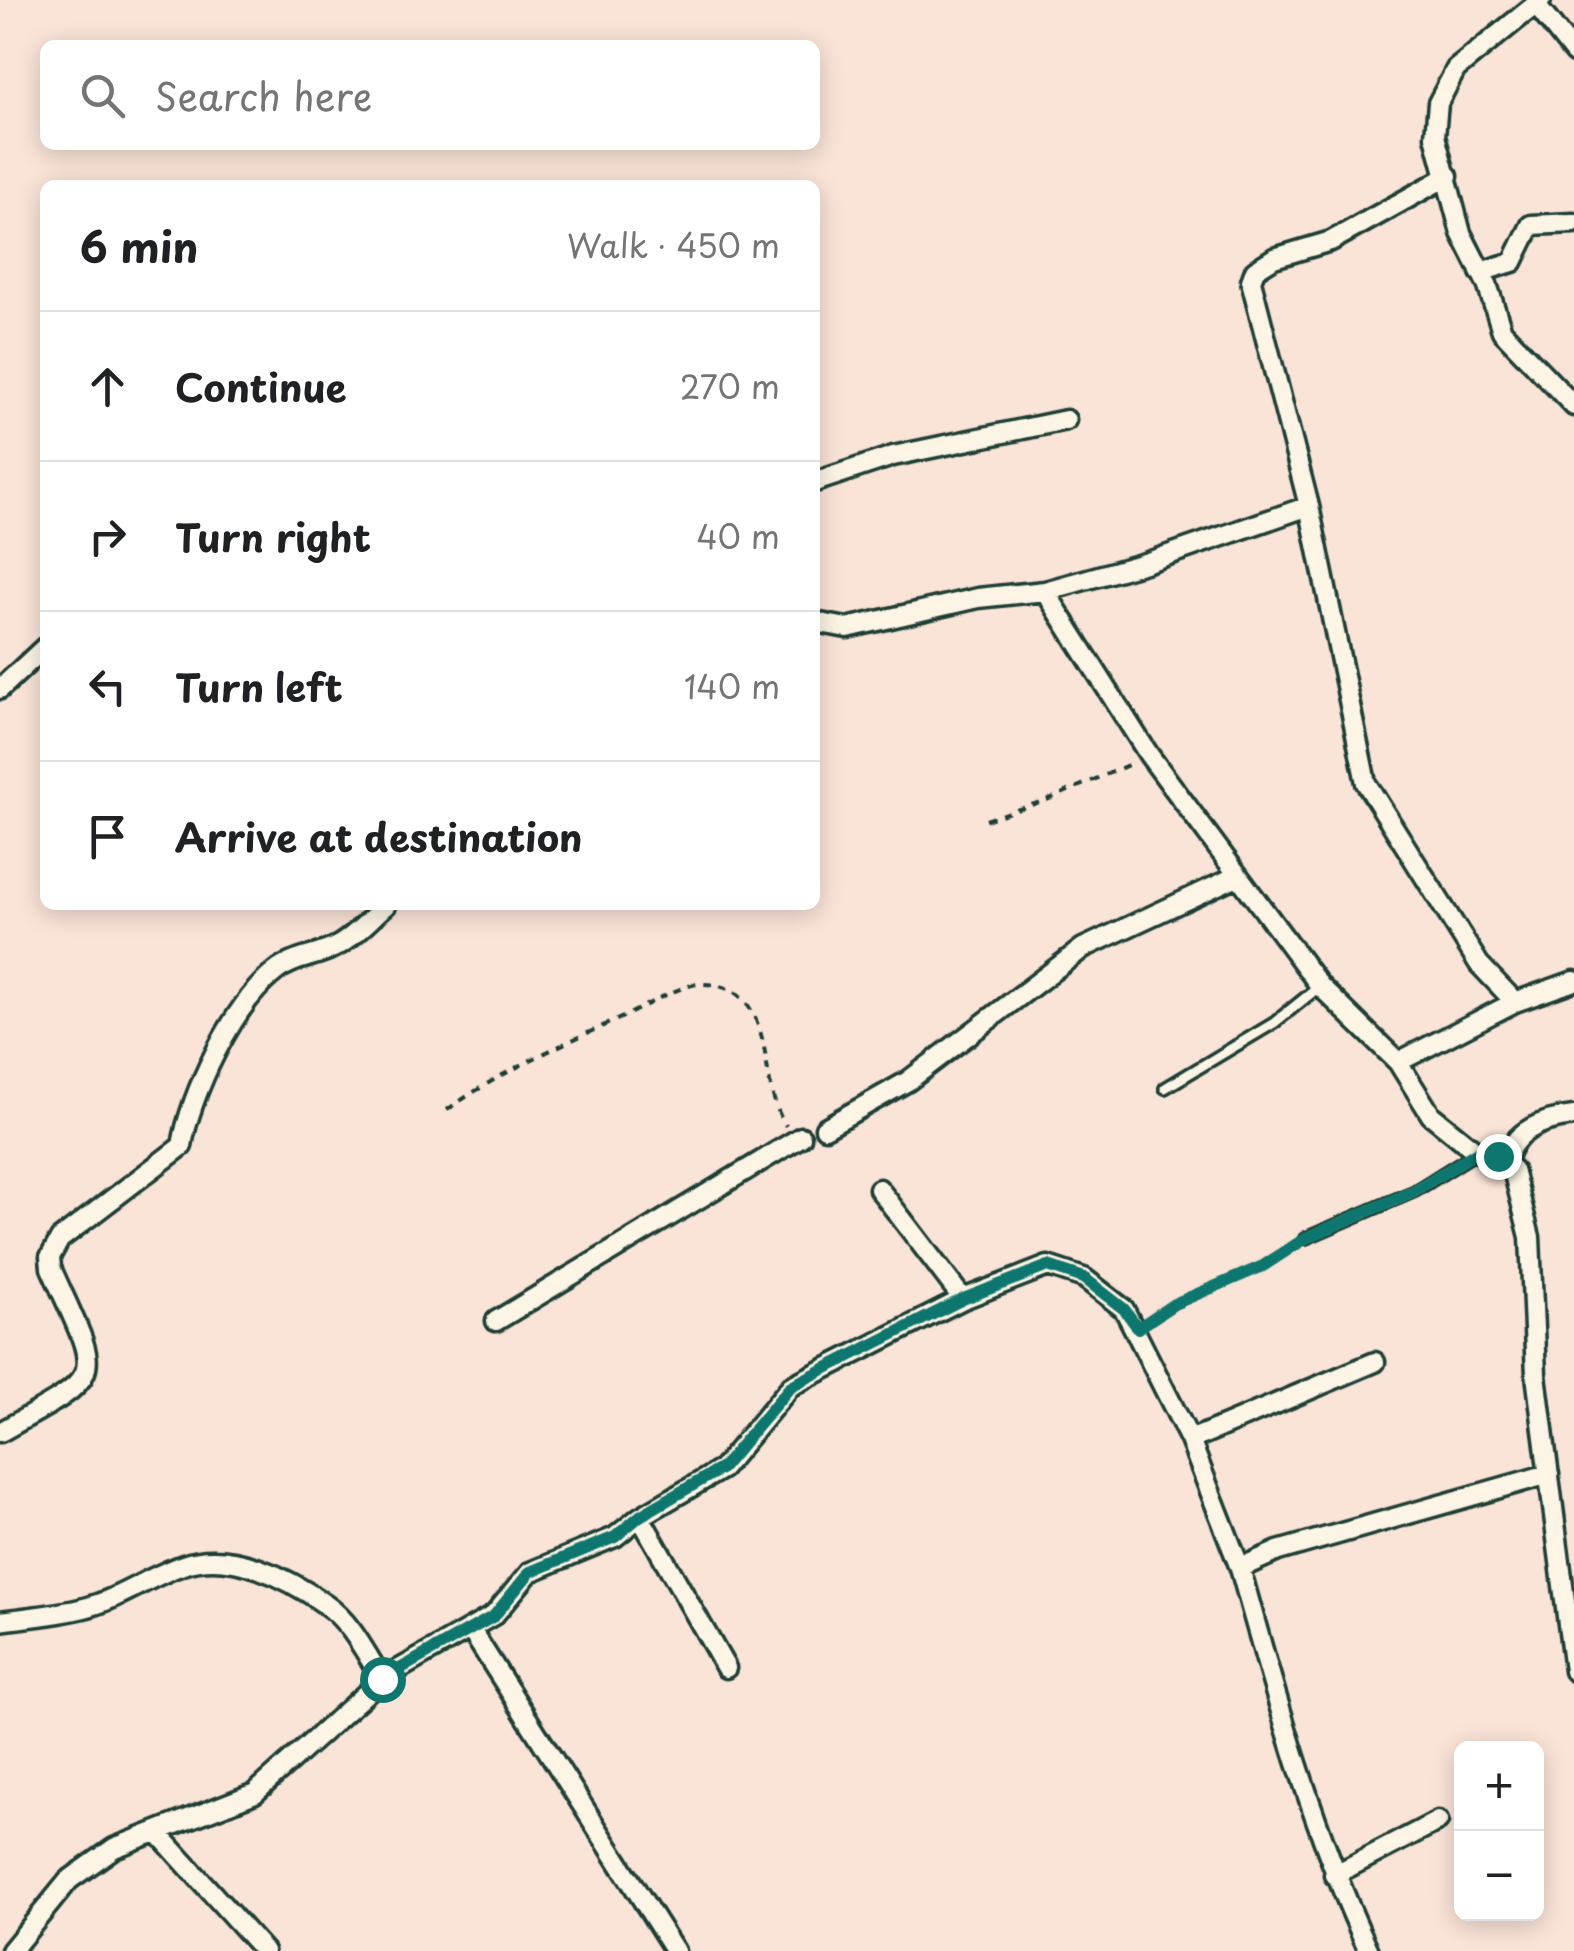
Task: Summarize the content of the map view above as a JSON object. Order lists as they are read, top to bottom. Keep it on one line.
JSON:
{"page":{"search":"Search here","heading":["6 min","Walk · 450 m"],"list":[["Continue","270 m"],["Turn right","40 m"],["Turn left","140 m"],"Arrive at destination"],"map_buttons":["+","−"]}}
